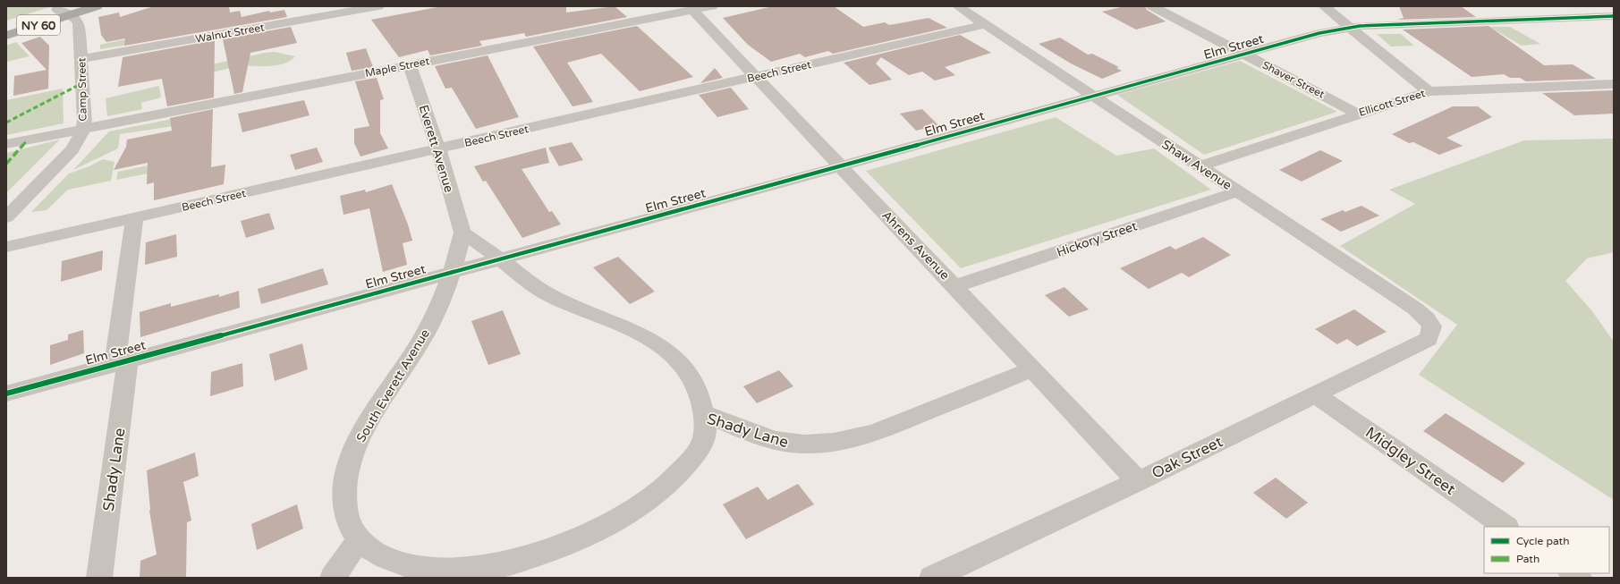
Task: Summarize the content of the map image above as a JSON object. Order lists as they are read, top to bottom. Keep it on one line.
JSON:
{"streets":{"highway":["NY 60"],"street":["Walnut Street","Elm Street","Maple Street","Beech Street","Shaver Street","Camp Street","Ellicott Street","Everett Avenue","Shaw Avenue","Hickory Street","Ahrens Avenue","South Everett Avenue","Shady Lane","Oak Street","Midgley Street"]},"crossings":[["NY 60","Camp Street"],["Walnut Street","Camp Street"],["Elm Street","Shaver Street"],["Elm Street","Shaw Avenue"],["Elm Street","Ahrens Avenue"],["Elm Street","South Everett Avenue"],["Elm Street","Shady Lane"],["Maple Street","Camp Street"],["Maple Street","Everett Avenue"],["Maple Street","Ahrens Avenue"],["Beech Street","Everett Avenue"],["Beech Street","Shaw Avenue"],["Beech Street","Ahrens Avenue"],["Beech Street","Shady Lane"],["Shaver Street","Ellicott Street"],["Ellicott Street","Shaw Avenue"],["Everett Avenue","South Everett Avenue"],["Shaw Avenue","Hickory Street"],["Shaw Avenue","Oak Street"],["Hickory Street","Ahrens Avenue"],["Ahrens Avenue","Shady Lane"],["Ahrens Avenue","Oak Street"],["South Everett Avenue","Shady Lane"],["Oak Street","Midgley Street"]],"legend":["Cycle path","Path"]}
